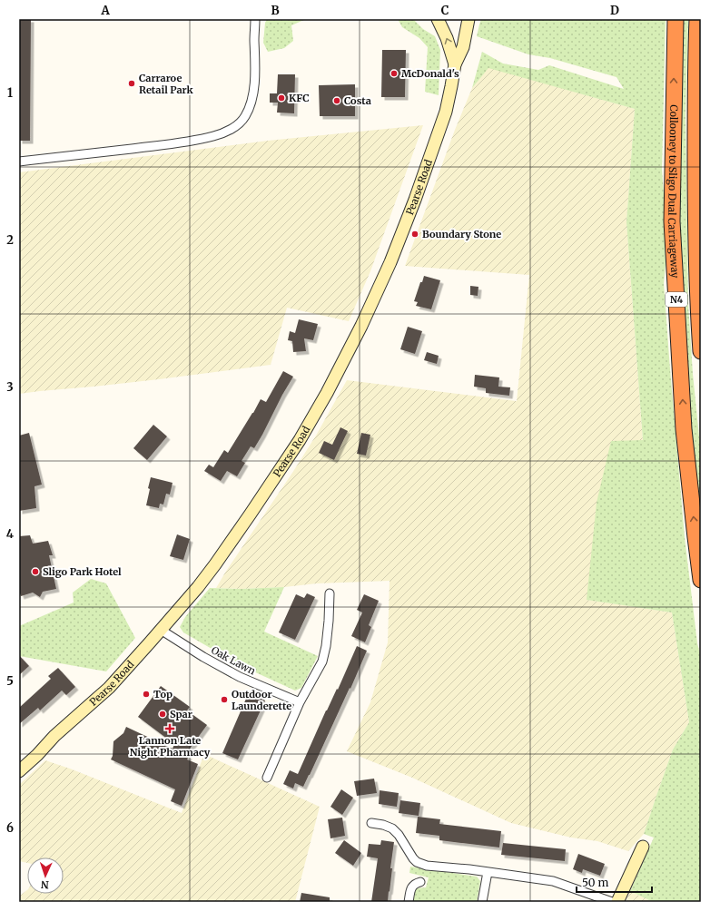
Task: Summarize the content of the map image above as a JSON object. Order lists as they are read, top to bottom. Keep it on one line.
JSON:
{"streets":{"highway":["Collooney to Sligo Dual Carriageway","N4"],"main road":["Pearse Road"],"street":["Oak Lawn"]},"crossings":[["Pearse Road","Oak Lawn"]],"places":{"other":["McDonald's","Carraroe Retail Park","KFC","Costa","Boundary Stone","Sligo Park Hotel","Top","Outdoor Launderette","Spar"],"health":["Lannon Late Night Pharmacy"]},"scale_bar":"50 m","north":"bottom","grid":{"columns":["A","B","C","D"],"rows":["1","2","3","4","5","6"]}}
